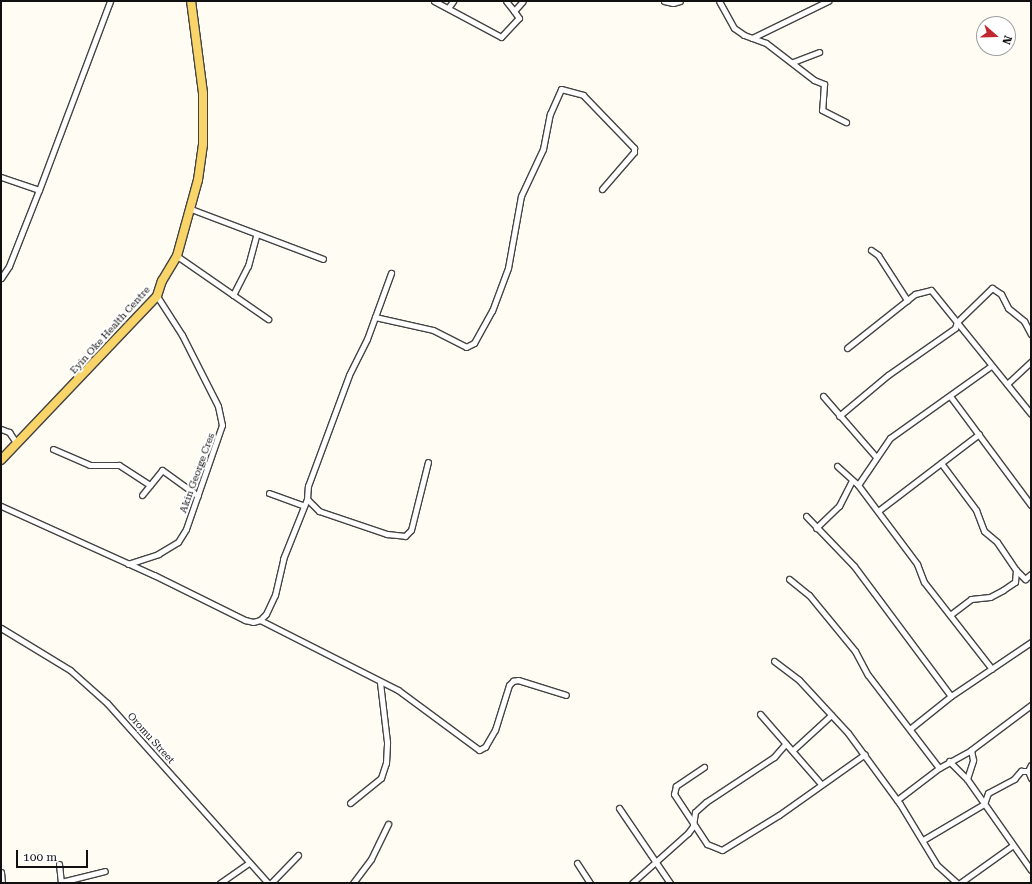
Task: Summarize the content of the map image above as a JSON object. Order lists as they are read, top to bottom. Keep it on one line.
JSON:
{"streets":{"main road":["Eyin Oke Health Centre"],"street":["Akin George Cres","Oromu Street"]},"crossings":[["Eyin Oke Health Centre","Akin George Cres"]],"scale_bar":"100 m","north":"right"}
